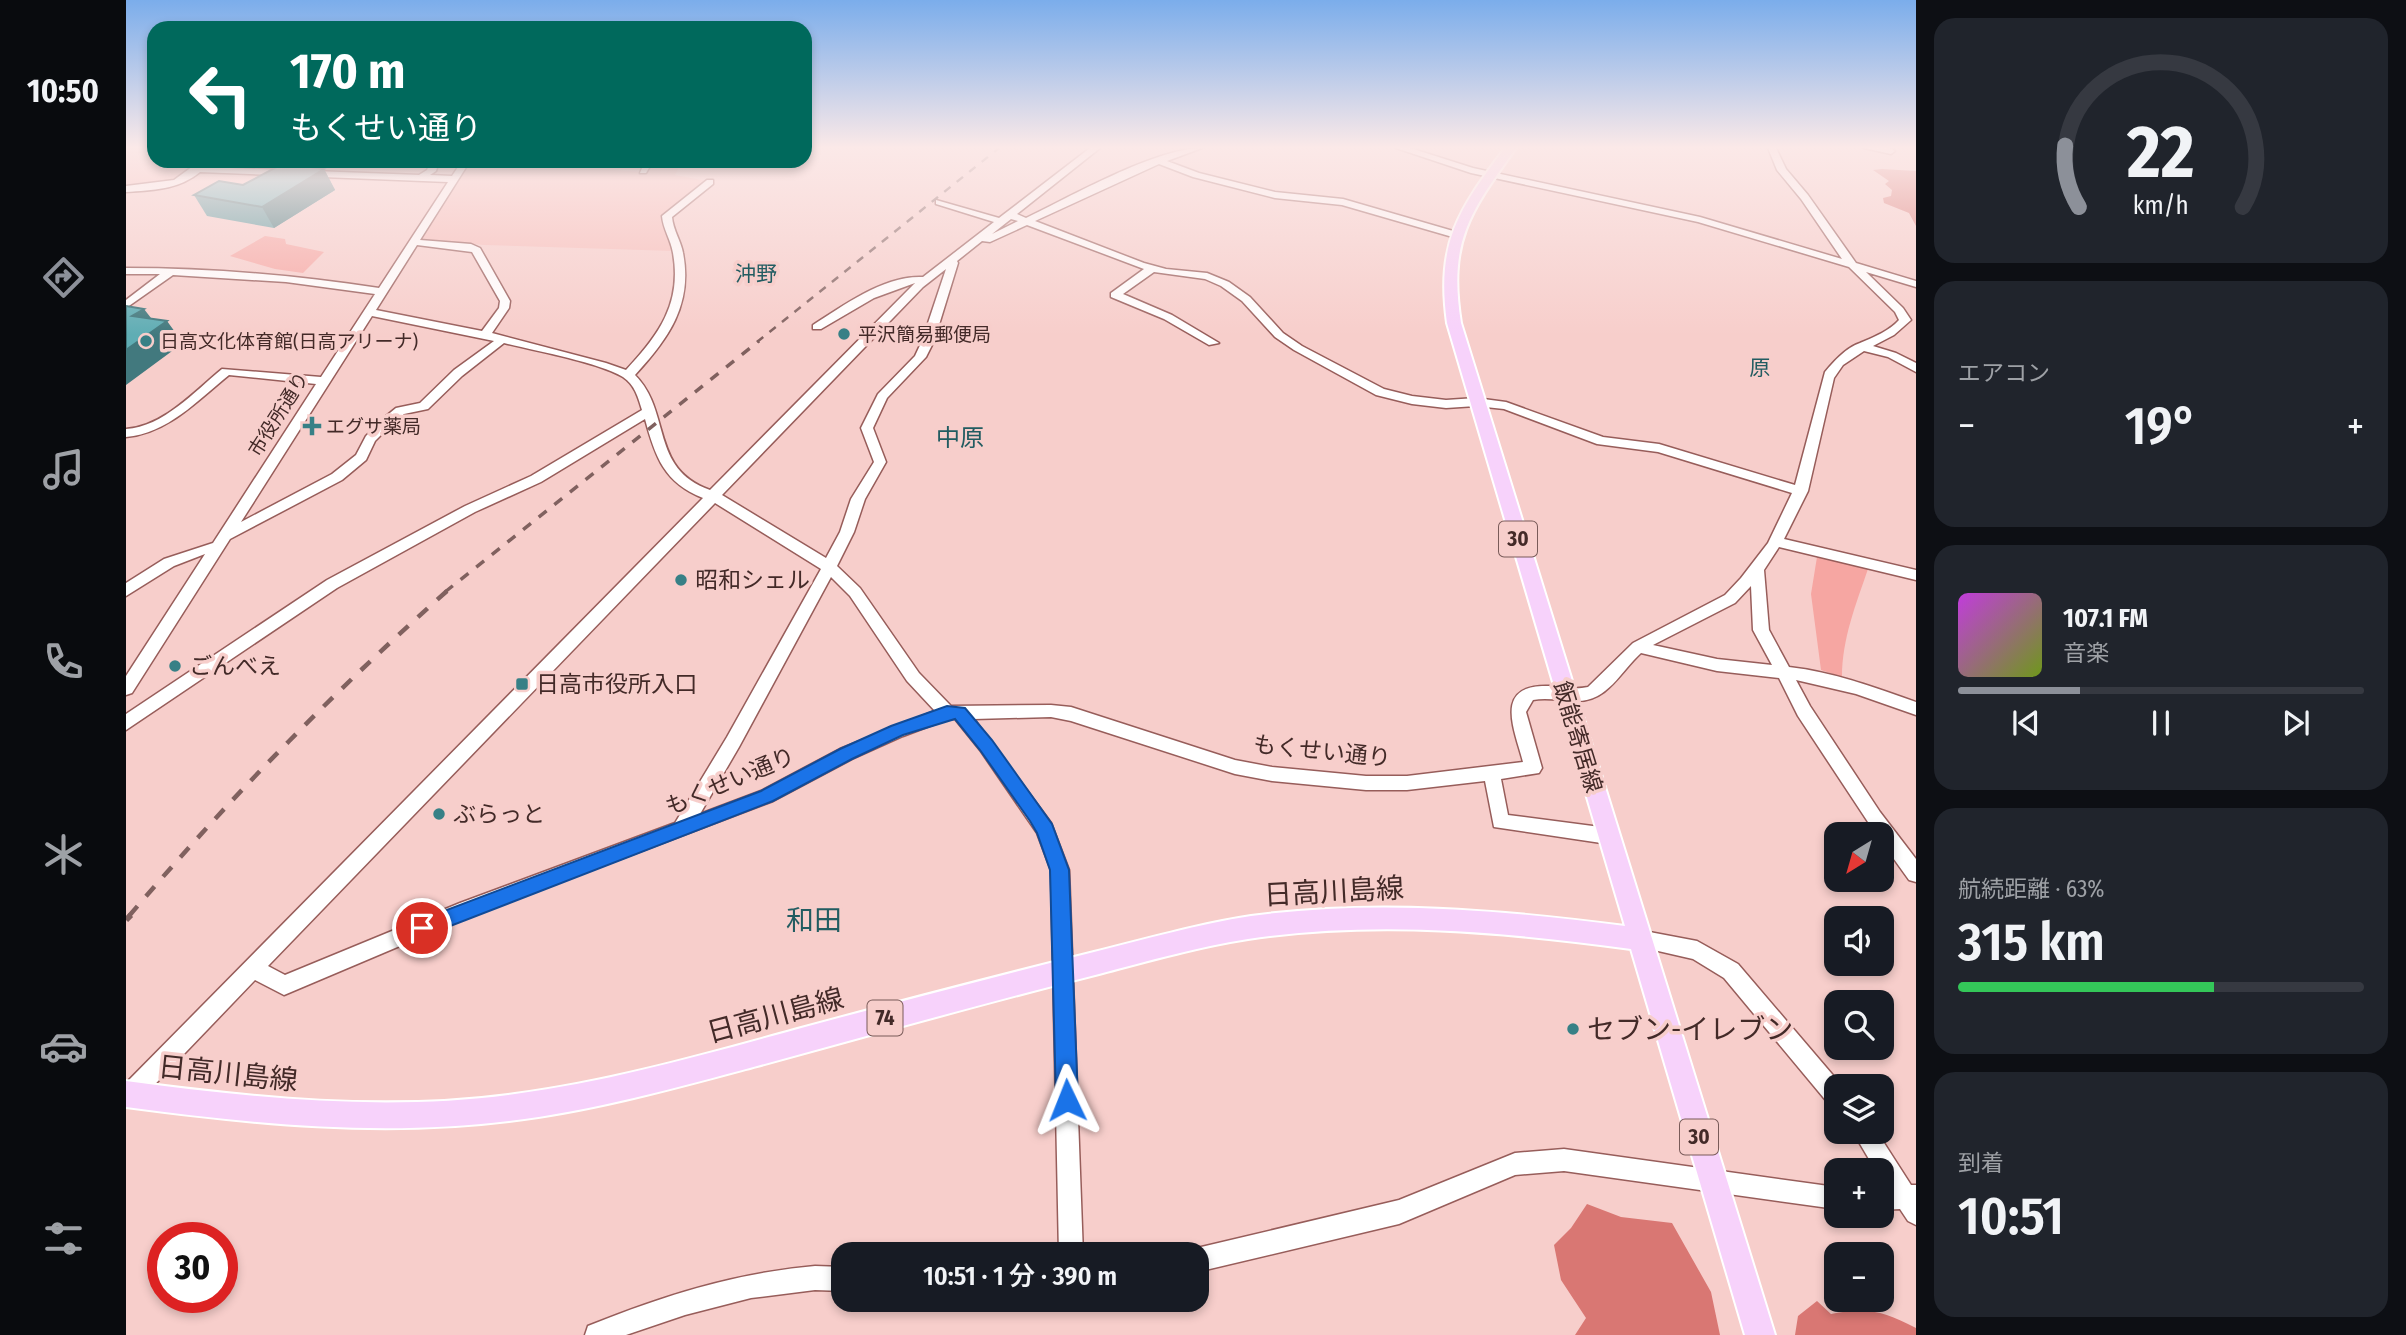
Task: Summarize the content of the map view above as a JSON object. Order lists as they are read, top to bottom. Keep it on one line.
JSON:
{"streets":{"main road":["30","飯能寄居線","日高川島線","74"],"street":["市役所通り","もくせい通り"]},"crossings":[["飯能寄居線","もくせい通り"],["飯能寄居線","日高川島線"]],"districts":["沖野","原","中原","和田"],"places":{"other":["平沢簡易郵便局","日高文化体育館(日高アリーナ)","昭和シェル","ごんべえ","ぶらっと","セブン-イレブン"],"health":["エグサ薬局"],"transit":["日高市役所入口"]},"north":"bottom left","page":{"tabs":"10:50","turn":["170 m","もくせい通り"],"tile":["エアコン",["航続距離 · 63%","315 km"],["到着","10:51"]],"heat":["−","19°","+"],"song":["107.1 FM","音楽"],"map_buttons":["+","−"],"limit":"30","trip":"10:51 · 1 分 · 390 m","gauge":["22","km/h"]}}
